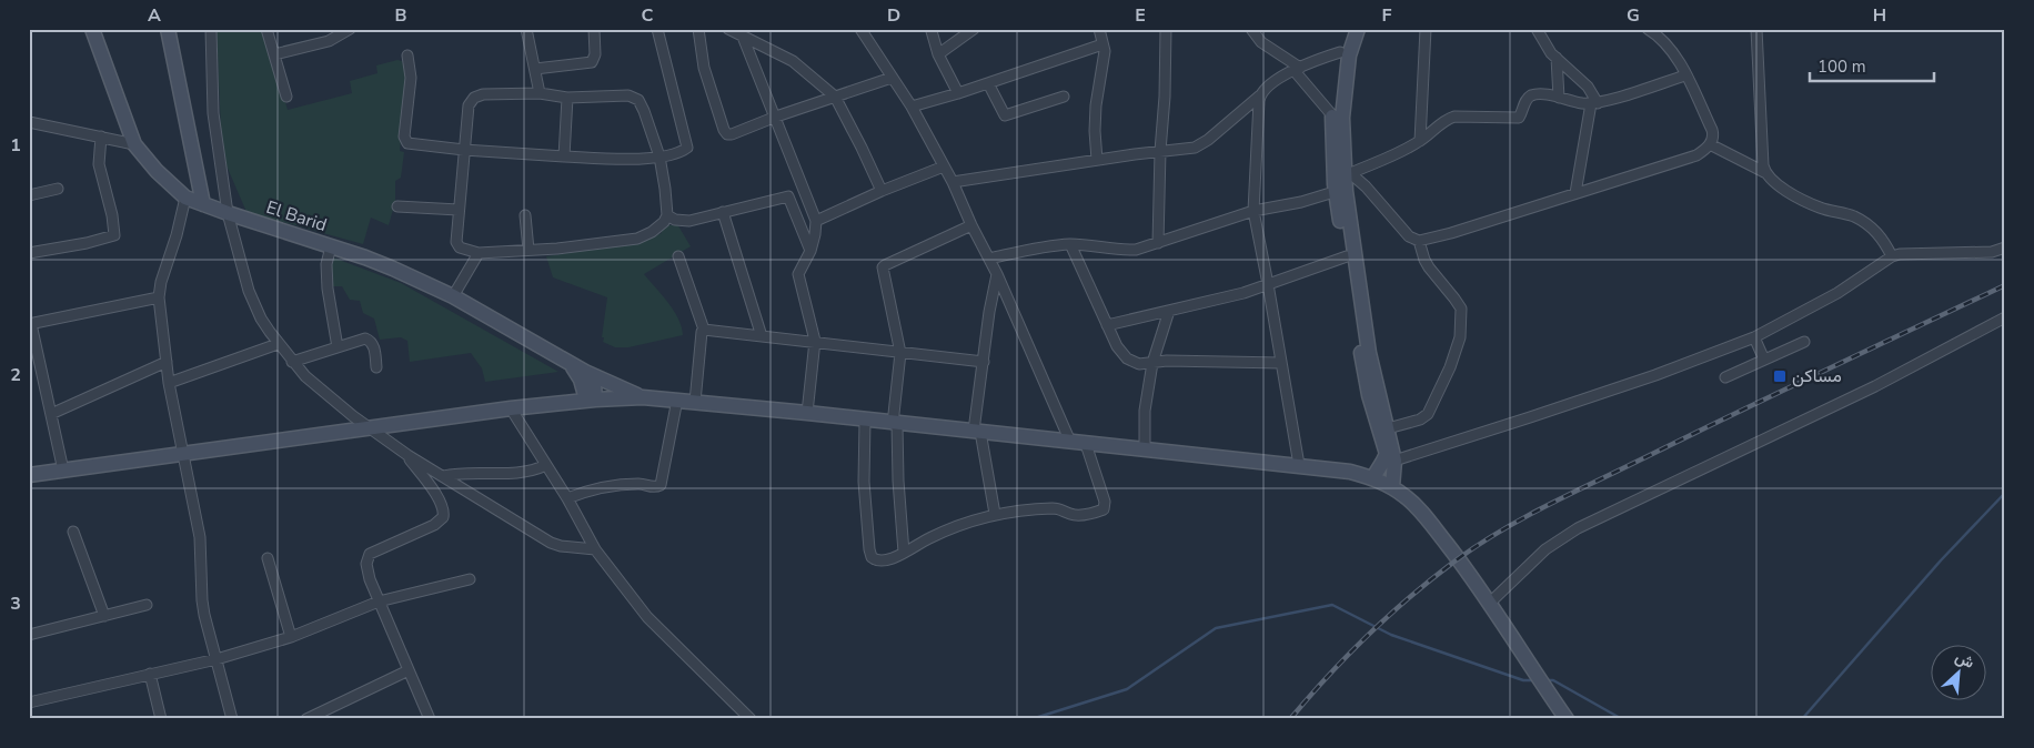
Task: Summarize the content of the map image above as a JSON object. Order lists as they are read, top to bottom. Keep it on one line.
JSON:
{"streets":{"street":["El Barid"]},"places":{"transit":["مساكن"]},"scale_bar":"100 m","north":"top right","grid":{"columns":["A","B","C","D","E","F","G","H"],"rows":["1","2","3"]}}
